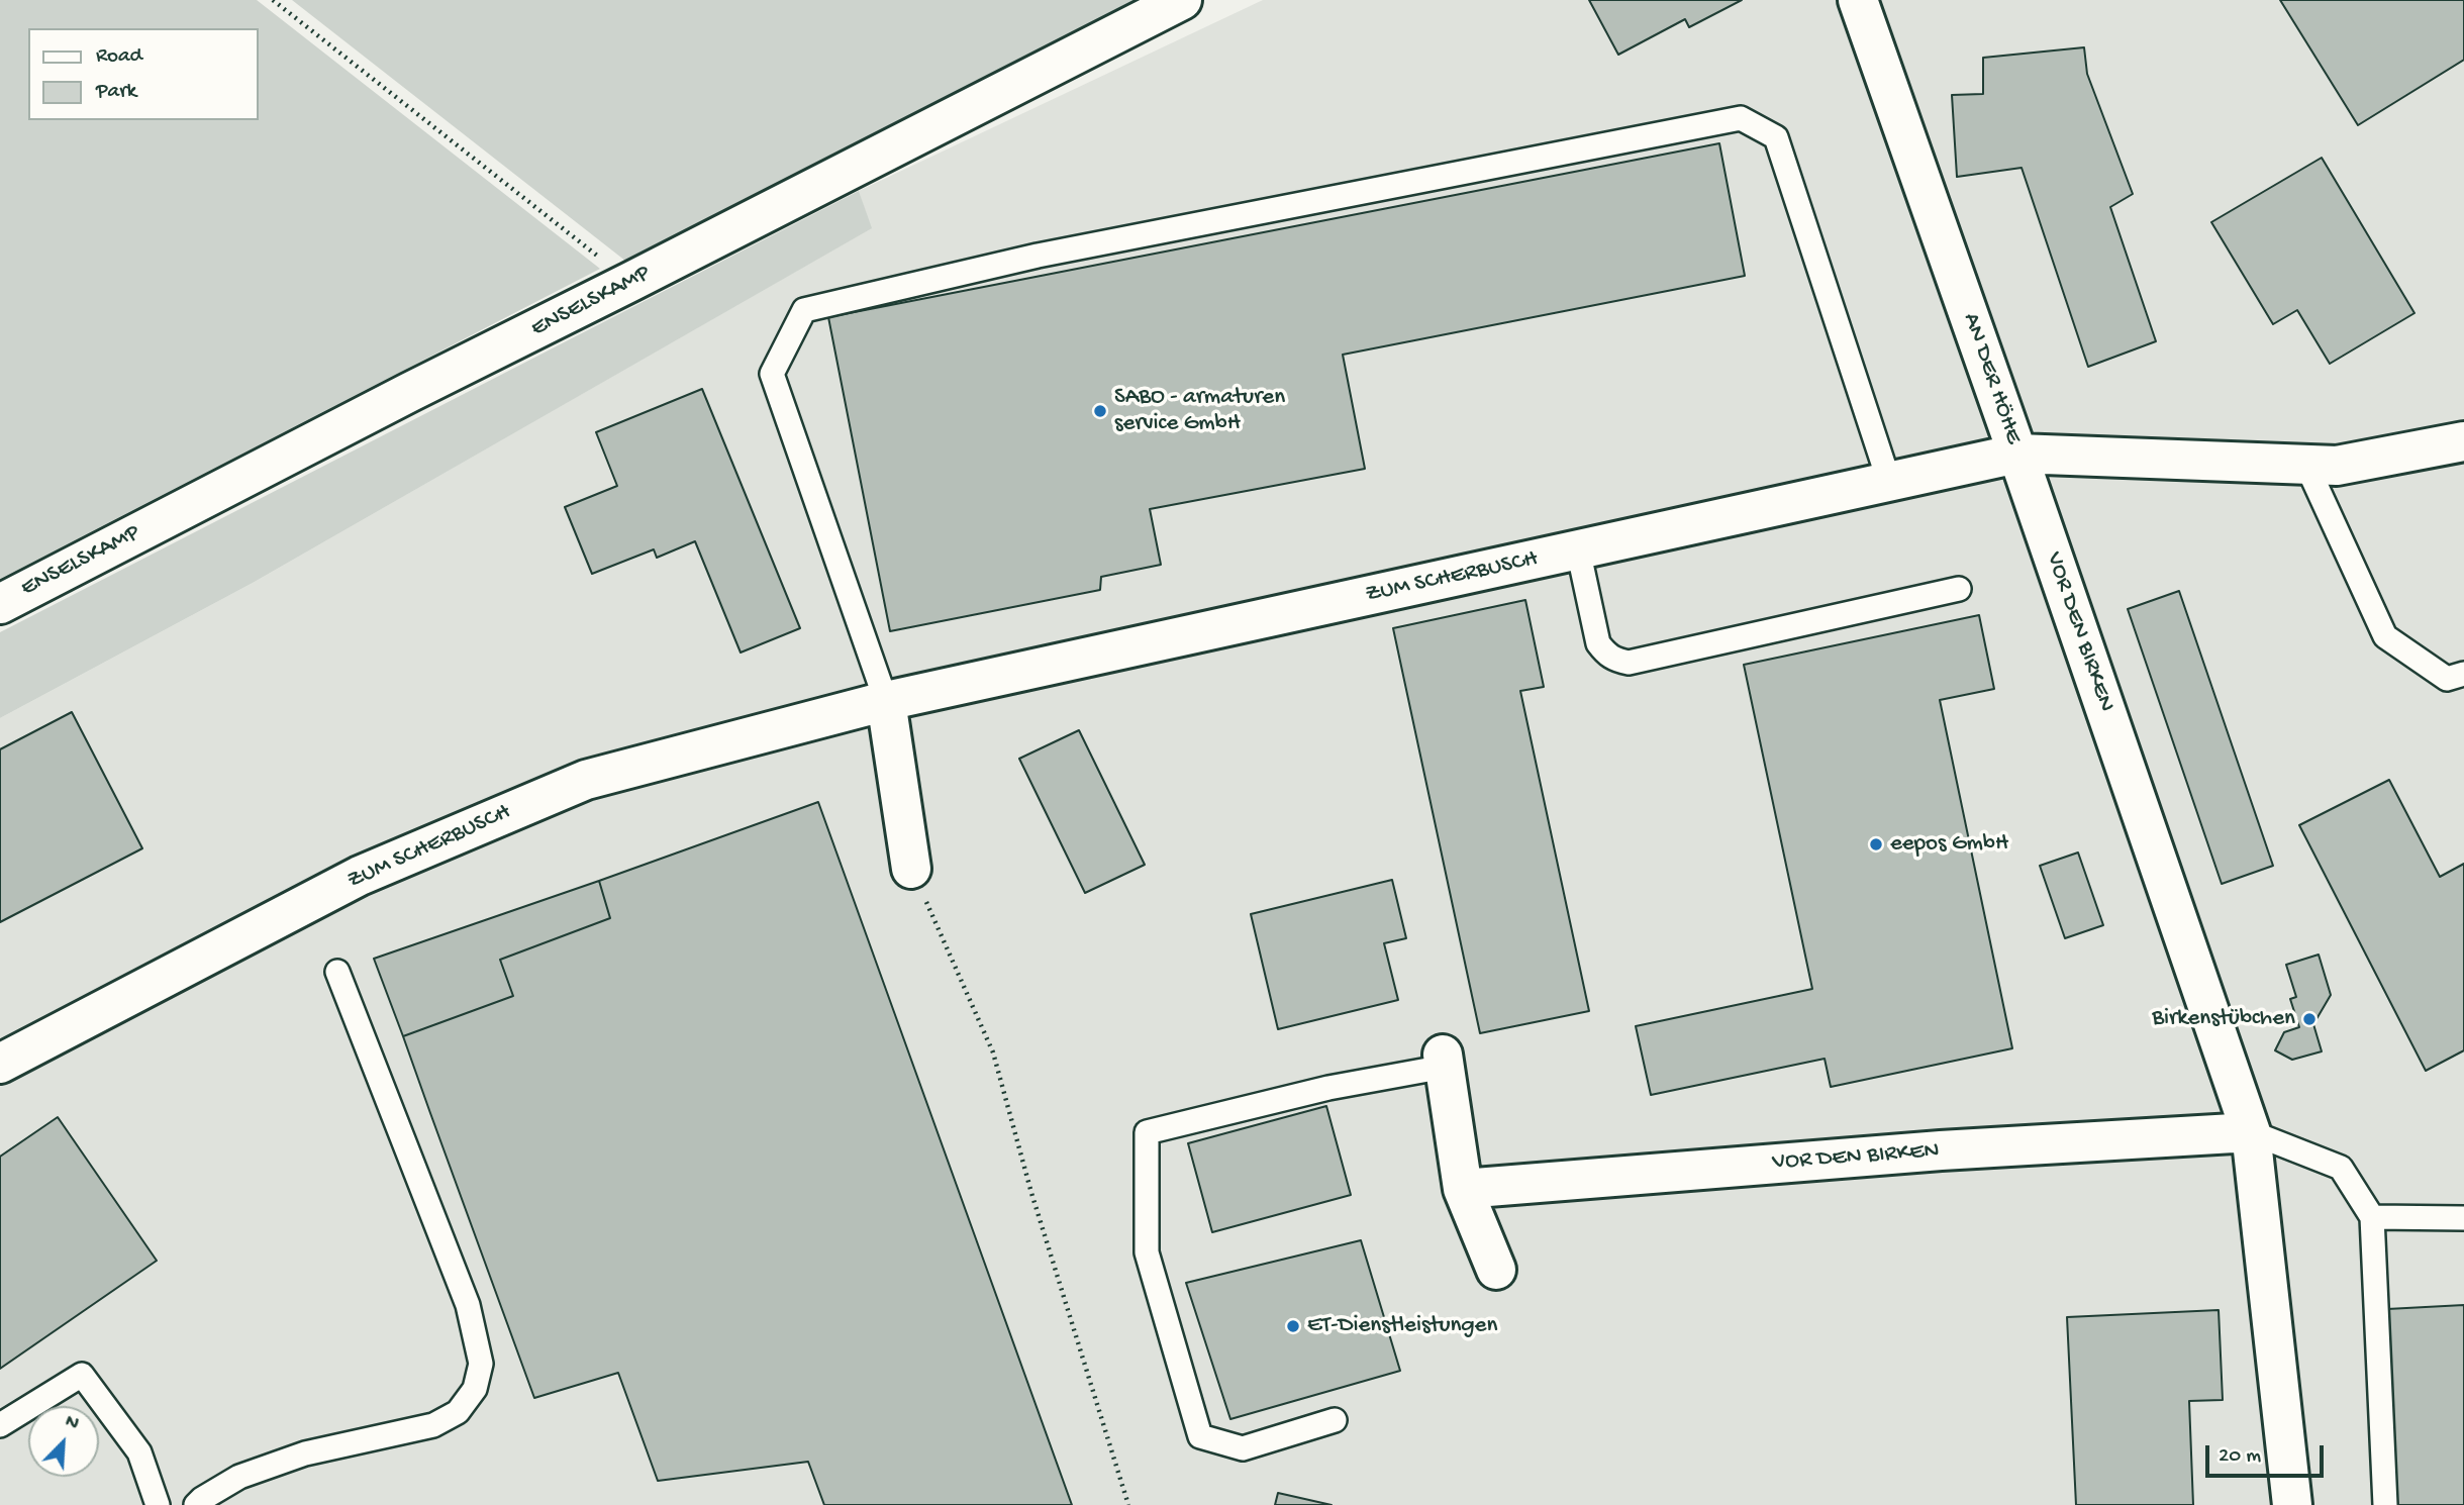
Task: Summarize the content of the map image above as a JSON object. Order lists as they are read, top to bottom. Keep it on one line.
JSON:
{"streets":{"street":["ENSELSKAMP","AN DER HÖHE","ZUM SCHERBUSCH","VOR DEN BIRKEN"]},"crossings":[["AN DER HÖHE","ZUM SCHERBUSCH"],["AN DER HÖHE","VOR DEN BIRKEN"],["ZUM SCHERBUSCH","VOR DEN BIRKEN"]],"places":["SABO - armaturen service GmbH","eepos GmbH","Birkenstübchen","ET-Dienstleistungen"],"legend":["Road","Park"],"scale_bar":"20 m","north":"top right"}
